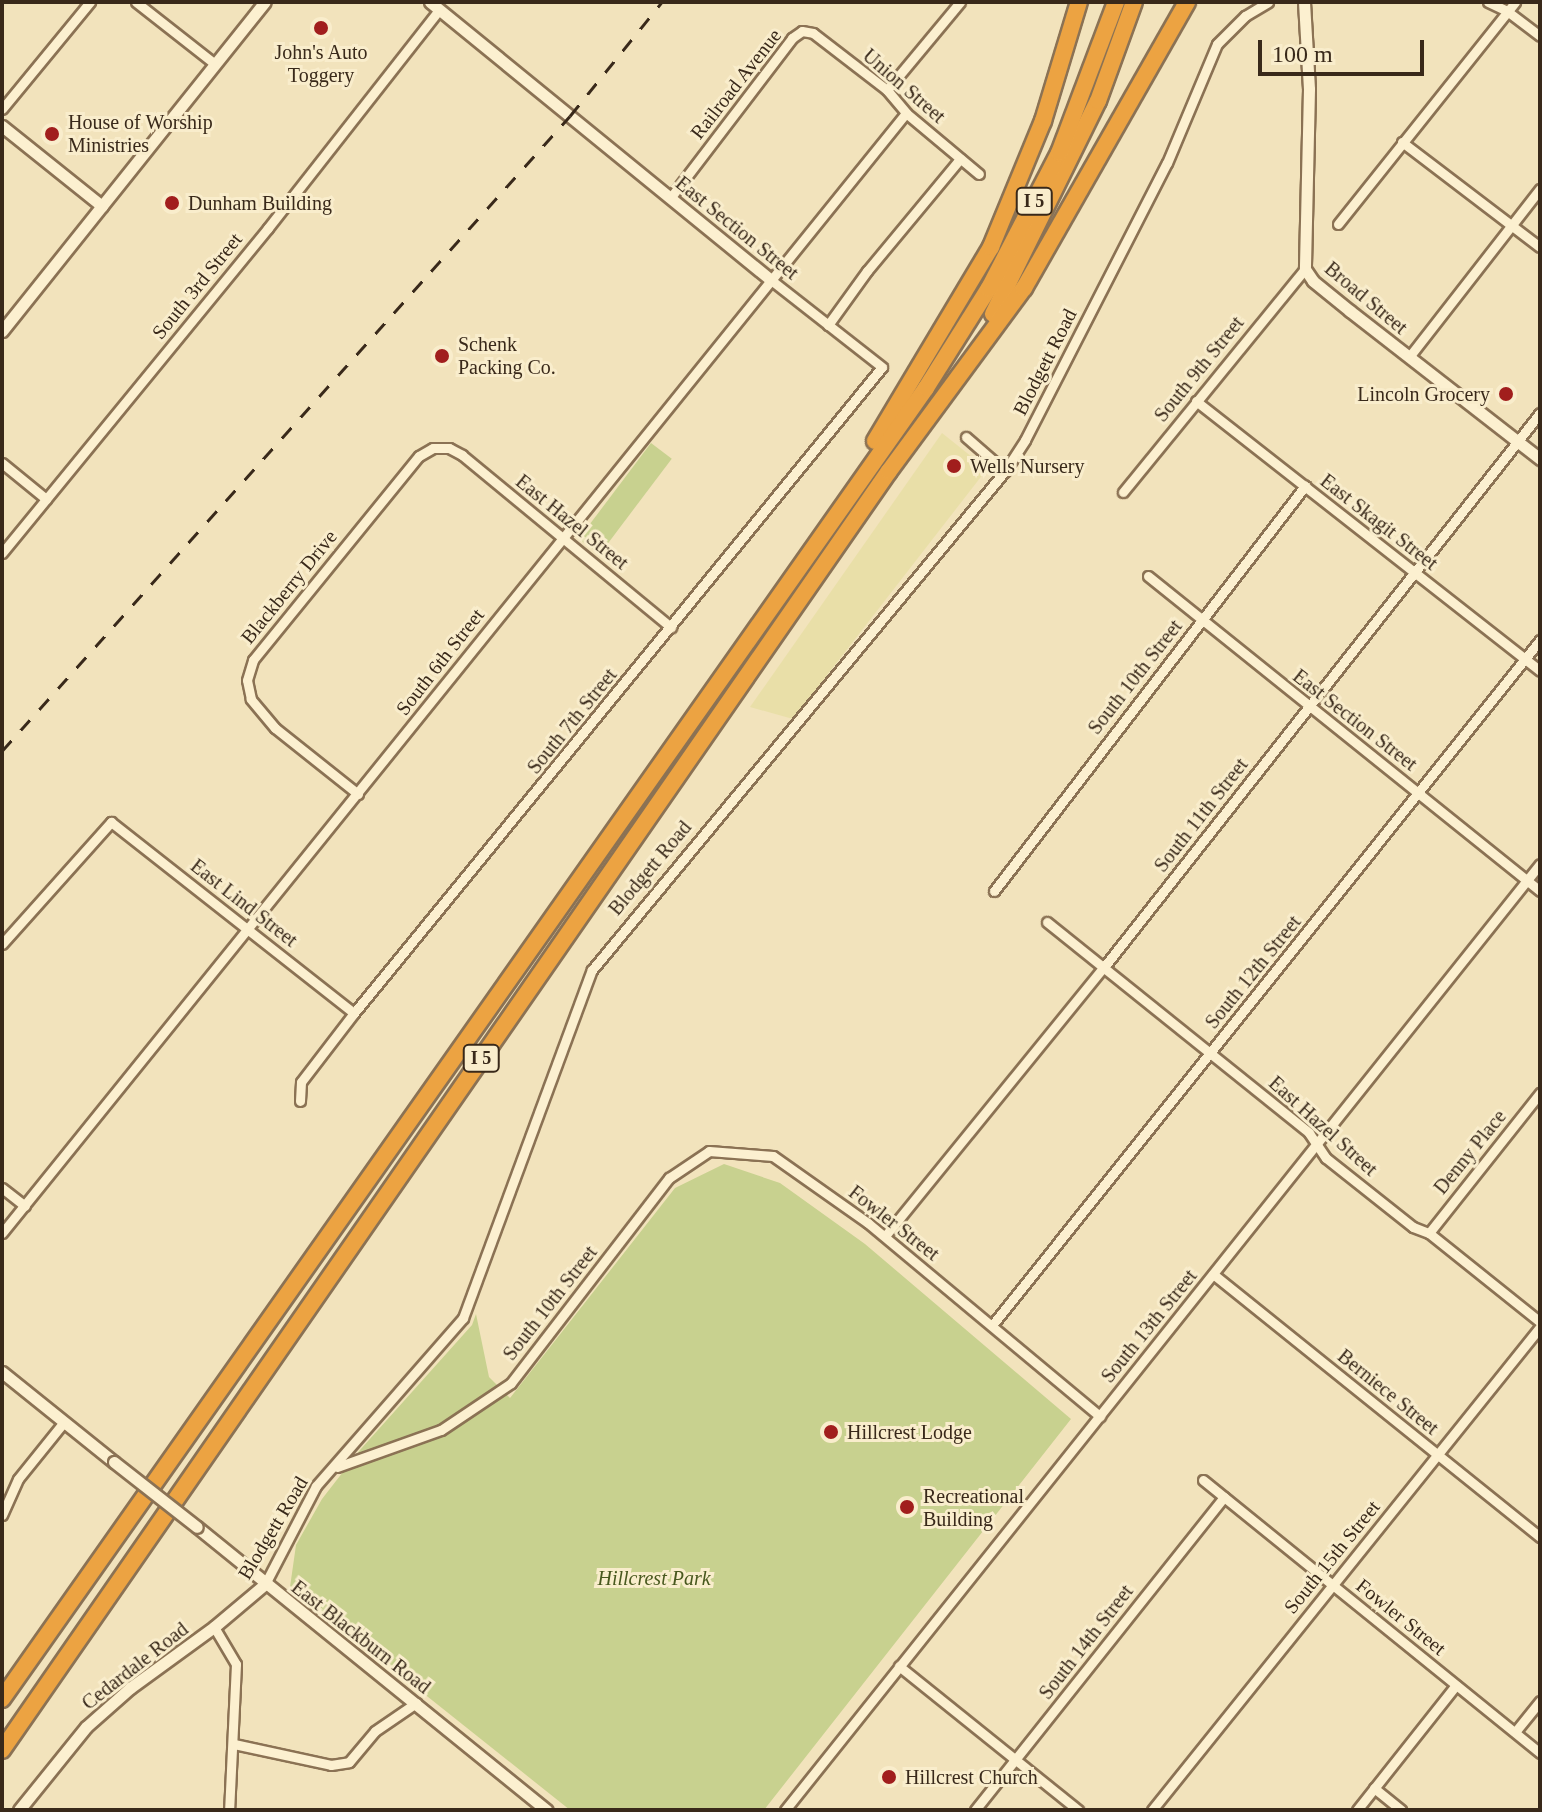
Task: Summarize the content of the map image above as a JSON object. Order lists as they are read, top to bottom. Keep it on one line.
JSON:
{"streets":{"highway":["I 5"],"street":["Railroad Avenue","Union Street","East Section Street","South 3rd Street","Broad Street","Blodgett Road","South 9th Street","East Hazel Street","East Skagit Street","Blackberry Drive","South 6th Street","South 10th Street","South 7th Street","South 11th Street","East Lind Street","South 12th Street","Denny Place","Fowler Street","South 13th Street","Berniece Street","South 15th Street","East Blackburn Road","South 14th Street","Cedardale Road"]},"crossings":[["Railroad Avenue","Union Street"],["Railroad Avenue","East Section Street"],["Union Street","South 6th Street"],["East Section Street","South 3rd Street"],["East Section Street","South 6th Street"],["East Section Street","South 10th Street"],["East Section Street","South 7th Street"],["East Section Street","South 11th Street"],["East Section Street","South 12th Street"],["East Section Street","South 13th Street"],["Broad Street","South 9th Street"],["Broad Street","South 11th Street"],["Blodgett Road","South 10th Street"],["Blodgett Road","East Blackburn Road"],["Blodgett Road","Cedardale Road"],["South 9th Street","East Skagit Street"],["East Hazel Street","Blackberry Drive"],["East Hazel Street","South 6th Street"],["East Hazel Street","South 7th Street"],["East Hazel Street","South 11th Street"],["East Hazel Street","South 12th Street"],["East Hazel Street","Denny Place"],["East Hazel Street","South 13th Street"],["East Hazel Street","South 15th Street"],["East Skagit Street","South 10th Street"],["East Skagit Street","South 11th Street"],["East Skagit Street","South 12th Street"],["Blackberry Drive","South 6th Street"],["South 6th Street","East Lind Street"],["South 10th Street","Fowler Street"],["South 7th Street","East Lind Street"],["South 11th Street","Fowler Street"],["South 12th Street","Fowler Street"],["Fowler Street","South 13th Street"],["Fowler Street","South 15th Street"],["Fowler Street","South 14th Street"],["South 13th Street","Berniece Street"],["Berniece Street","South 15th Street"]],"parks":["Hillcrest Park"],"places":["John's Auto Toggery","House of Worship Ministries","Dunham Building","Schenk Packing Co.","Lincoln Grocery","Wells Nursery","Hillcrest Lodge","Recreational Building","Hillcrest Church"],"scale_bar":"100 m"}
